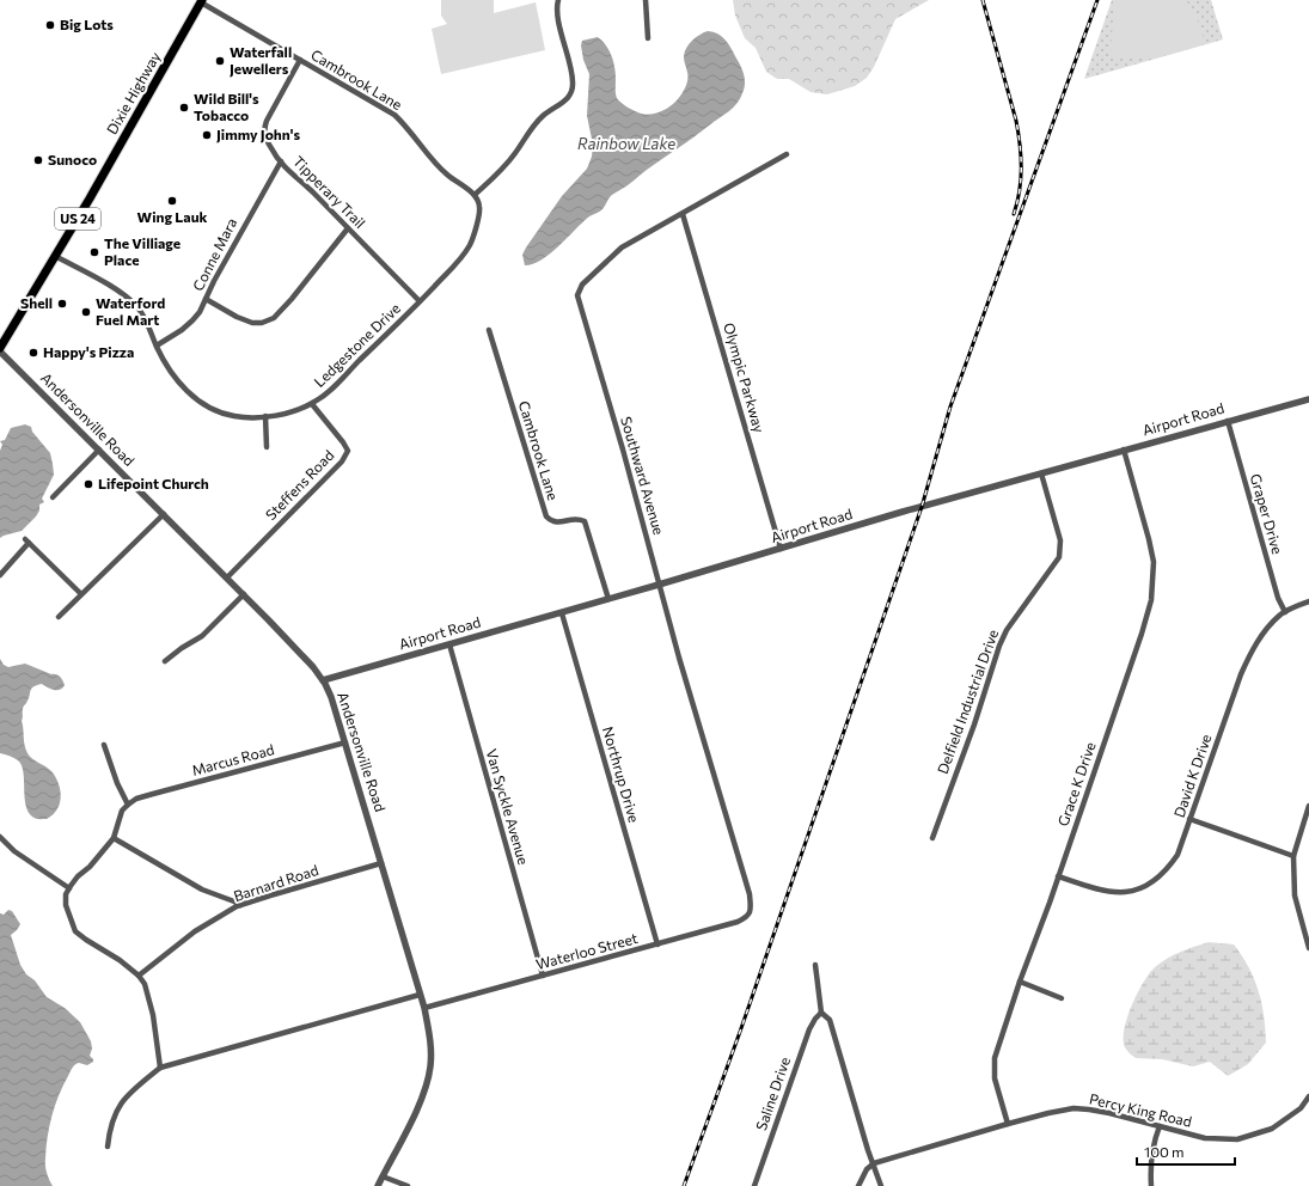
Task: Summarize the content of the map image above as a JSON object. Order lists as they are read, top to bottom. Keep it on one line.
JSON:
{"streets":{"main road":["Dixie Highway","US 24"],"street":["Cambrook Lane","Tipperary Trail","Conne Mara","Ledgestone Drive","Olympic Parkway","Andersonville Road","Airport Road","Southward Avenue","Steffens Road","Graper Drive","Delfield Industrial Drive","Marcus Road","Northrup Drive","David K Drive","Grace K Drive","Van Syckle Avenue","Barnard Road","Waterloo Street","Saline Drive","Percy King Road"]},"crossings":[["Cambrook Lane","Dixie Highway"],["Cambrook Lane","Tipperary Trail"],["Cambrook Lane","Ledgestone Drive"],["Cambrook Lane","Airport Road"],["Dixie Highway","Ledgestone Drive"],["Tipperary Trail","Conne Mara"],["Tipperary Trail","Ledgestone Drive"],["Conne Mara","Ledgestone Drive"],["Ledgestone Drive","Steffens Road"],["Olympic Parkway","Airport Road"],["Olympic Parkway","Southward Avenue"],["Andersonville Road","Airport Road"],["Andersonville Road","Steffens Road"],["Andersonville Road","Marcus Road"],["Andersonville Road","Barnard Road"],["Andersonville Road","Waterloo Street"],["Airport Road","Southward Avenue"],["Airport Road","Graper Drive"],["Airport Road","Delfield Industrial Drive"],["Airport Road","Northrup Drive"],["Airport Road","Grace K Drive"],["Airport Road","Van Syckle Avenue"],["Southward Avenue","Waterloo Street"],["Graper Drive","David K Drive"],["Northrup Drive","Waterloo Street"],["David K Drive","Grace K Drive"],["Grace K Drive","Percy King Road"],["Van Syckle Avenue","Waterloo Street"]],"water":["Rainbow Lake"],"places":["Big Lots","Waterfall Jewellers","Wild Bill's Tobacco","Jimmy John's","Sunoco","Wing Lauk","The Villiage Place","Shell","Waterford Fuel Mart","Happy's Pizza","Lifepoint Church"],"scale_bar":"100 m"}
